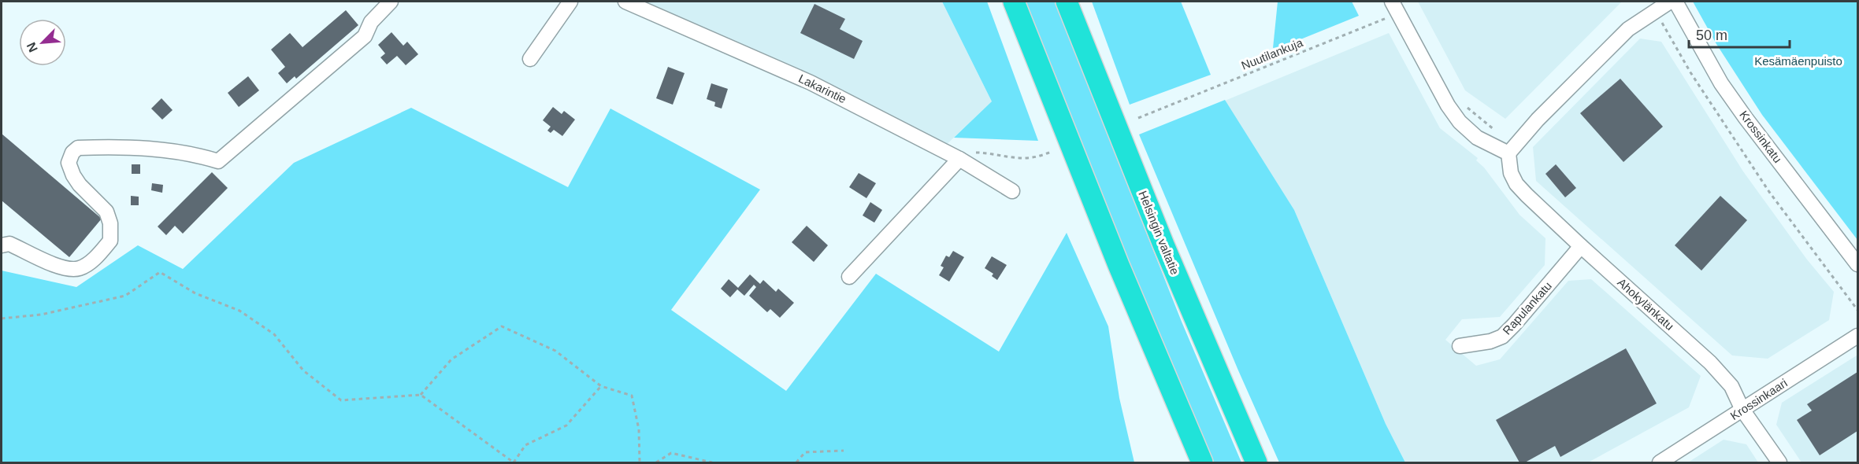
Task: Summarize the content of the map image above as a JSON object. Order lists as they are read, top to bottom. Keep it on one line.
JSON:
{"streets":{"highway":["Helsingin valtatie"],"street":["Lakarintie","Krossinkatu","Ahokylänkatu","Rapulankatu","Krossinkaari"],"path":["Nuutilankuja"]},"crossings":[["Ahokylänkatu","Rapulankatu"],["Ahokylänkatu","Krossinkaari"]],"parks":["Kesämäenpuisto"],"scale_bar":"50 m","north":"bottom left"}
